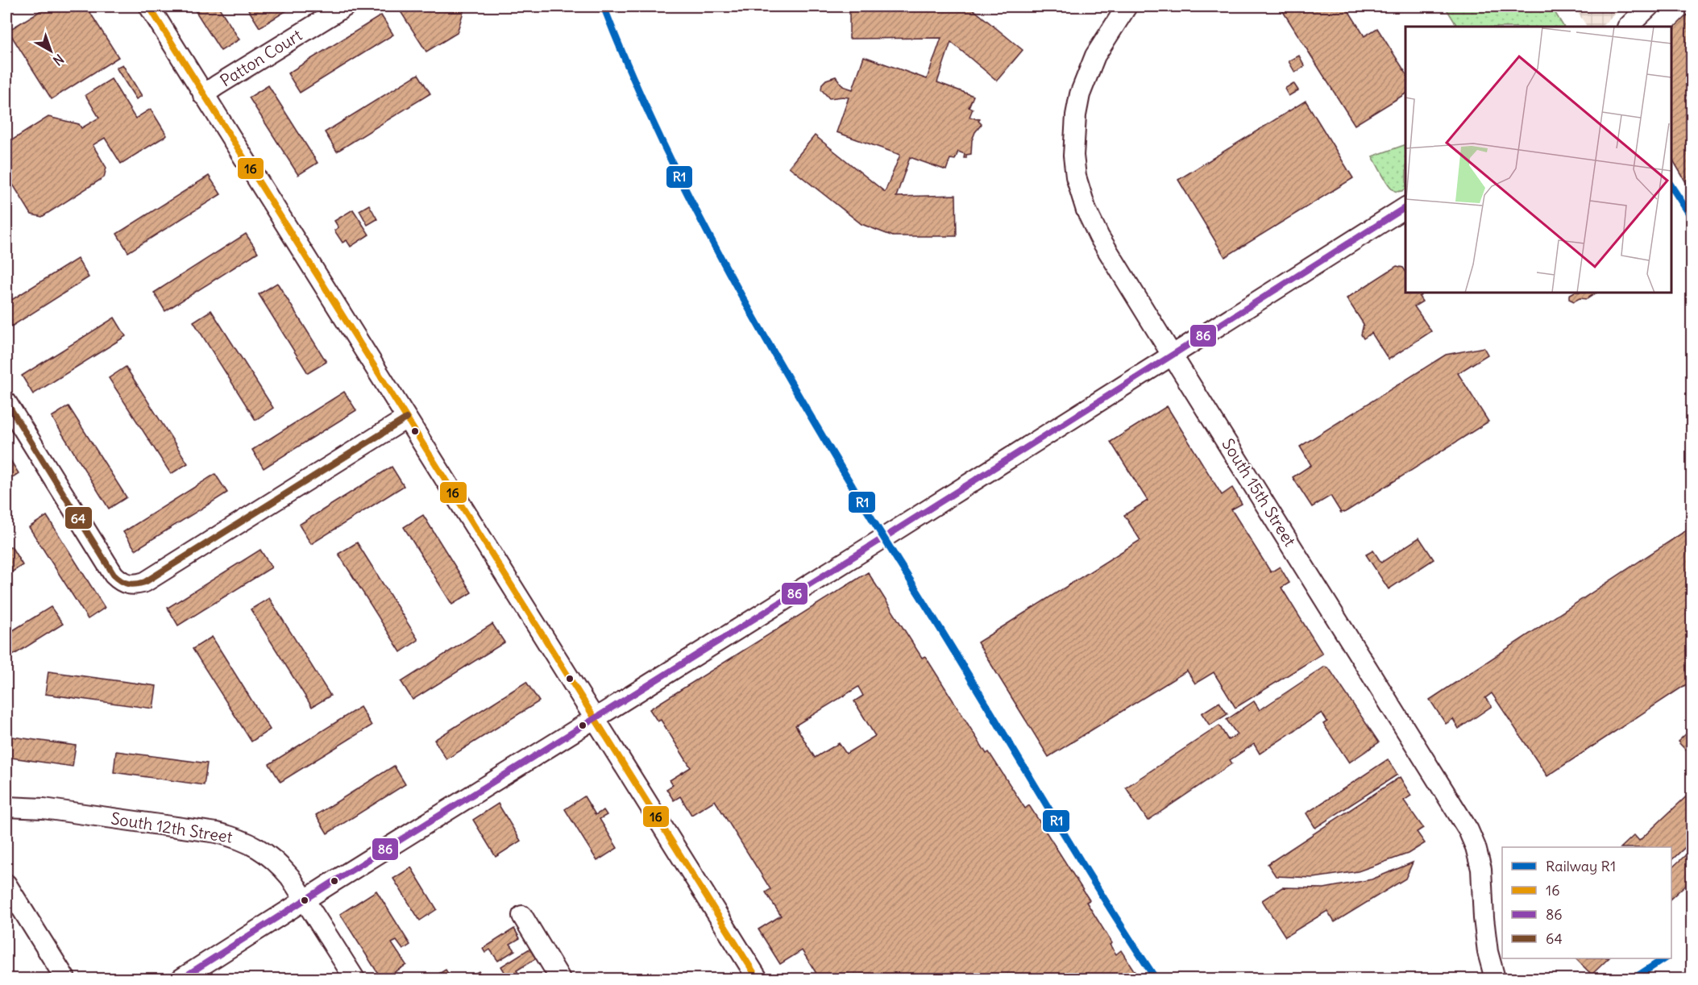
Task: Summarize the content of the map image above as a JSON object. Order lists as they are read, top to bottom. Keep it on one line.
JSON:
{"streets":{"street":["Patton Court","South 15th Street","South 12th Street"]},"lines":["rail line R1","transit line 16","transit line 86","transit line 64"],"legend":["Railway R1","16","86","64"],"north":"bottom right"}
